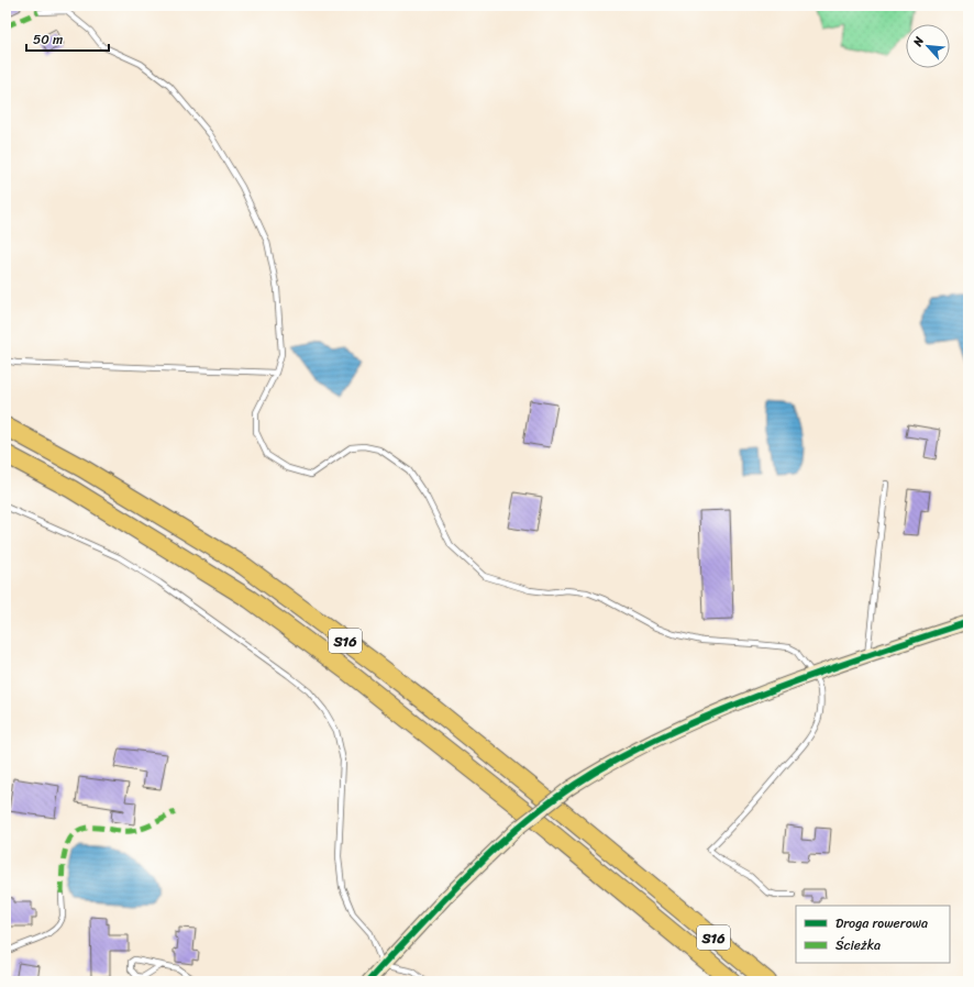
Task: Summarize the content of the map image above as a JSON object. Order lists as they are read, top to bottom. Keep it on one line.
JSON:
{"streets":{"highway":["S16"]},"legend":["Droga rowerowa","Ścieżka"],"scale_bar":"50 m","north":"top left"}
